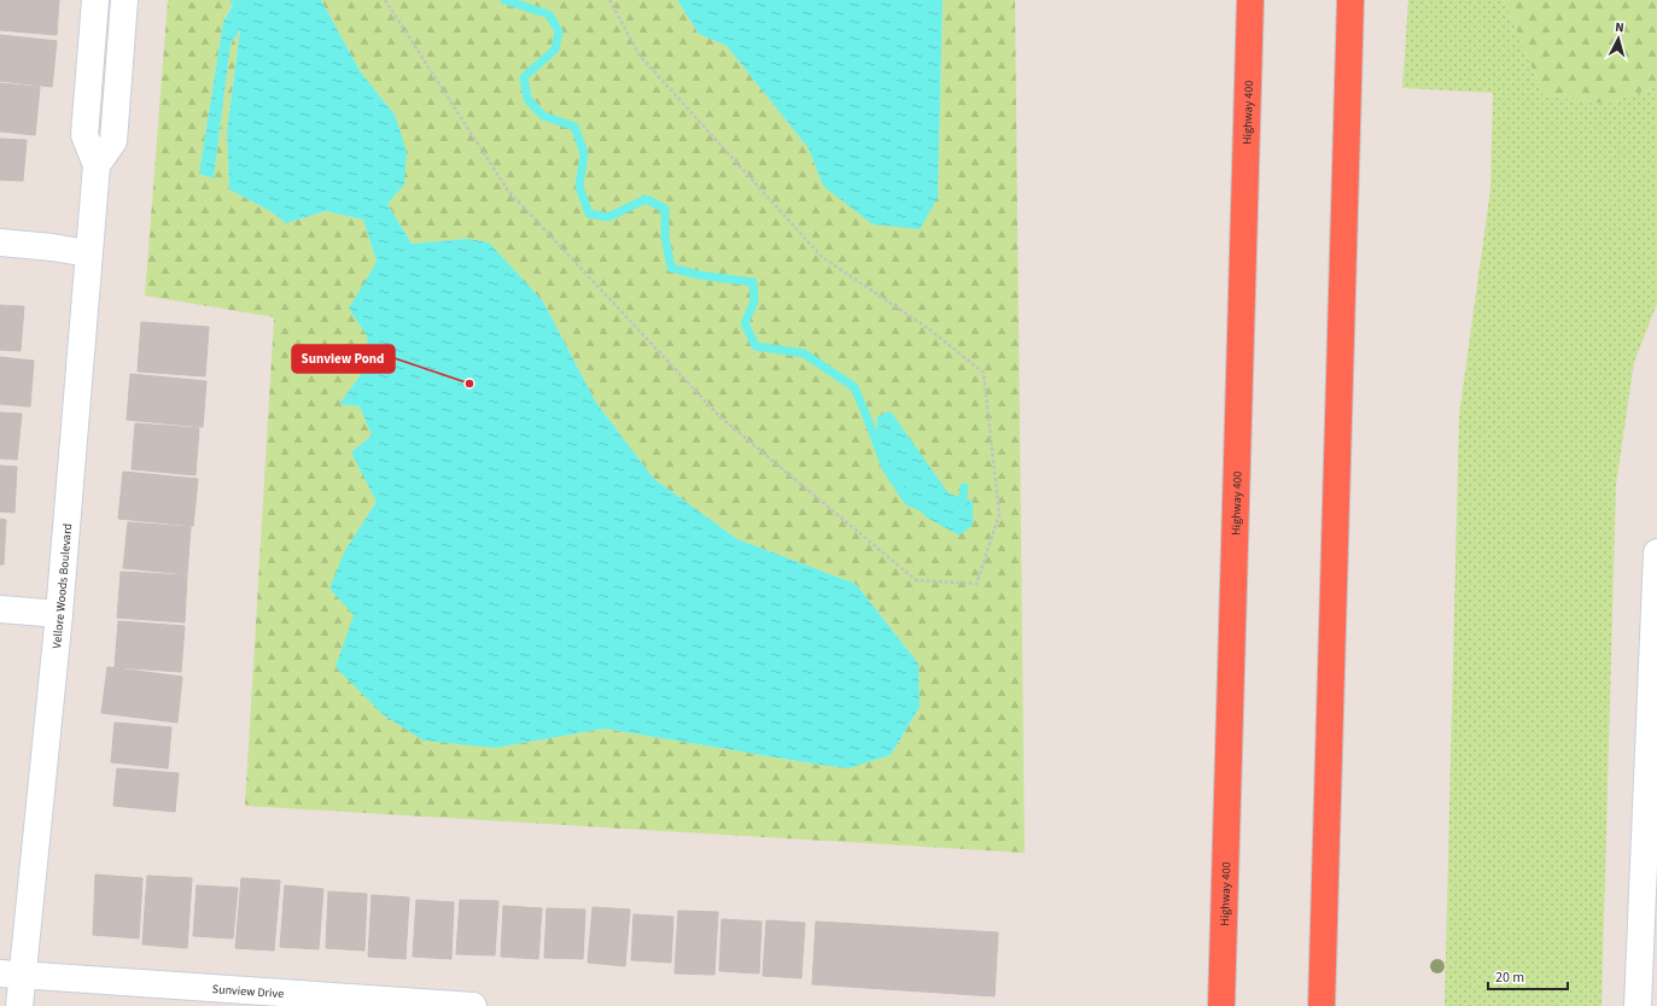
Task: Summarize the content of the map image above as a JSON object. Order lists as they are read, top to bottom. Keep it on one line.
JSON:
{"streets":{"highway":["Highway 400"],"street":["Vellore Woods Boulevard","Sunview Drive"]},"crossings":[["Vellore Woods Boulevard","Sunview Drive"]],"places":["Sunview Pond"],"scale_bar":"20 m","north":"top"}
